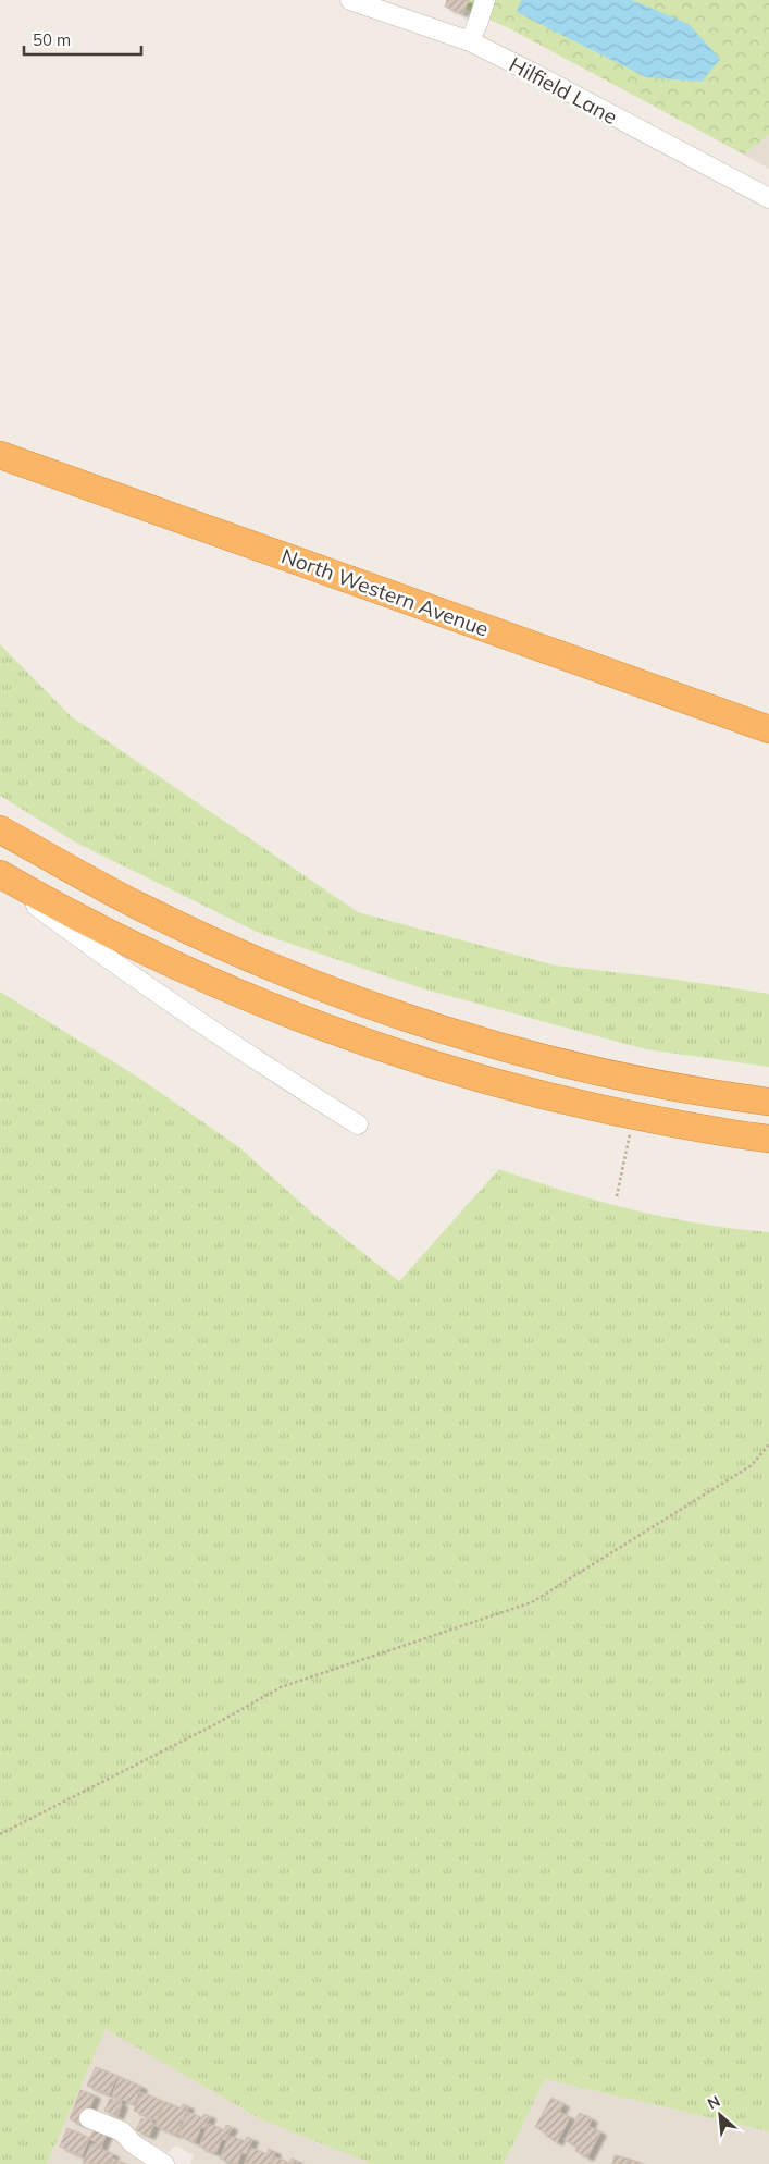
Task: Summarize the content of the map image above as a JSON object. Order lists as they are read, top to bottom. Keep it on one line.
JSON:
{"streets":{"highway":["North Western Avenue"],"street":["Hilfield Lane"]},"scale_bar":"50 m","north":"top left"}
